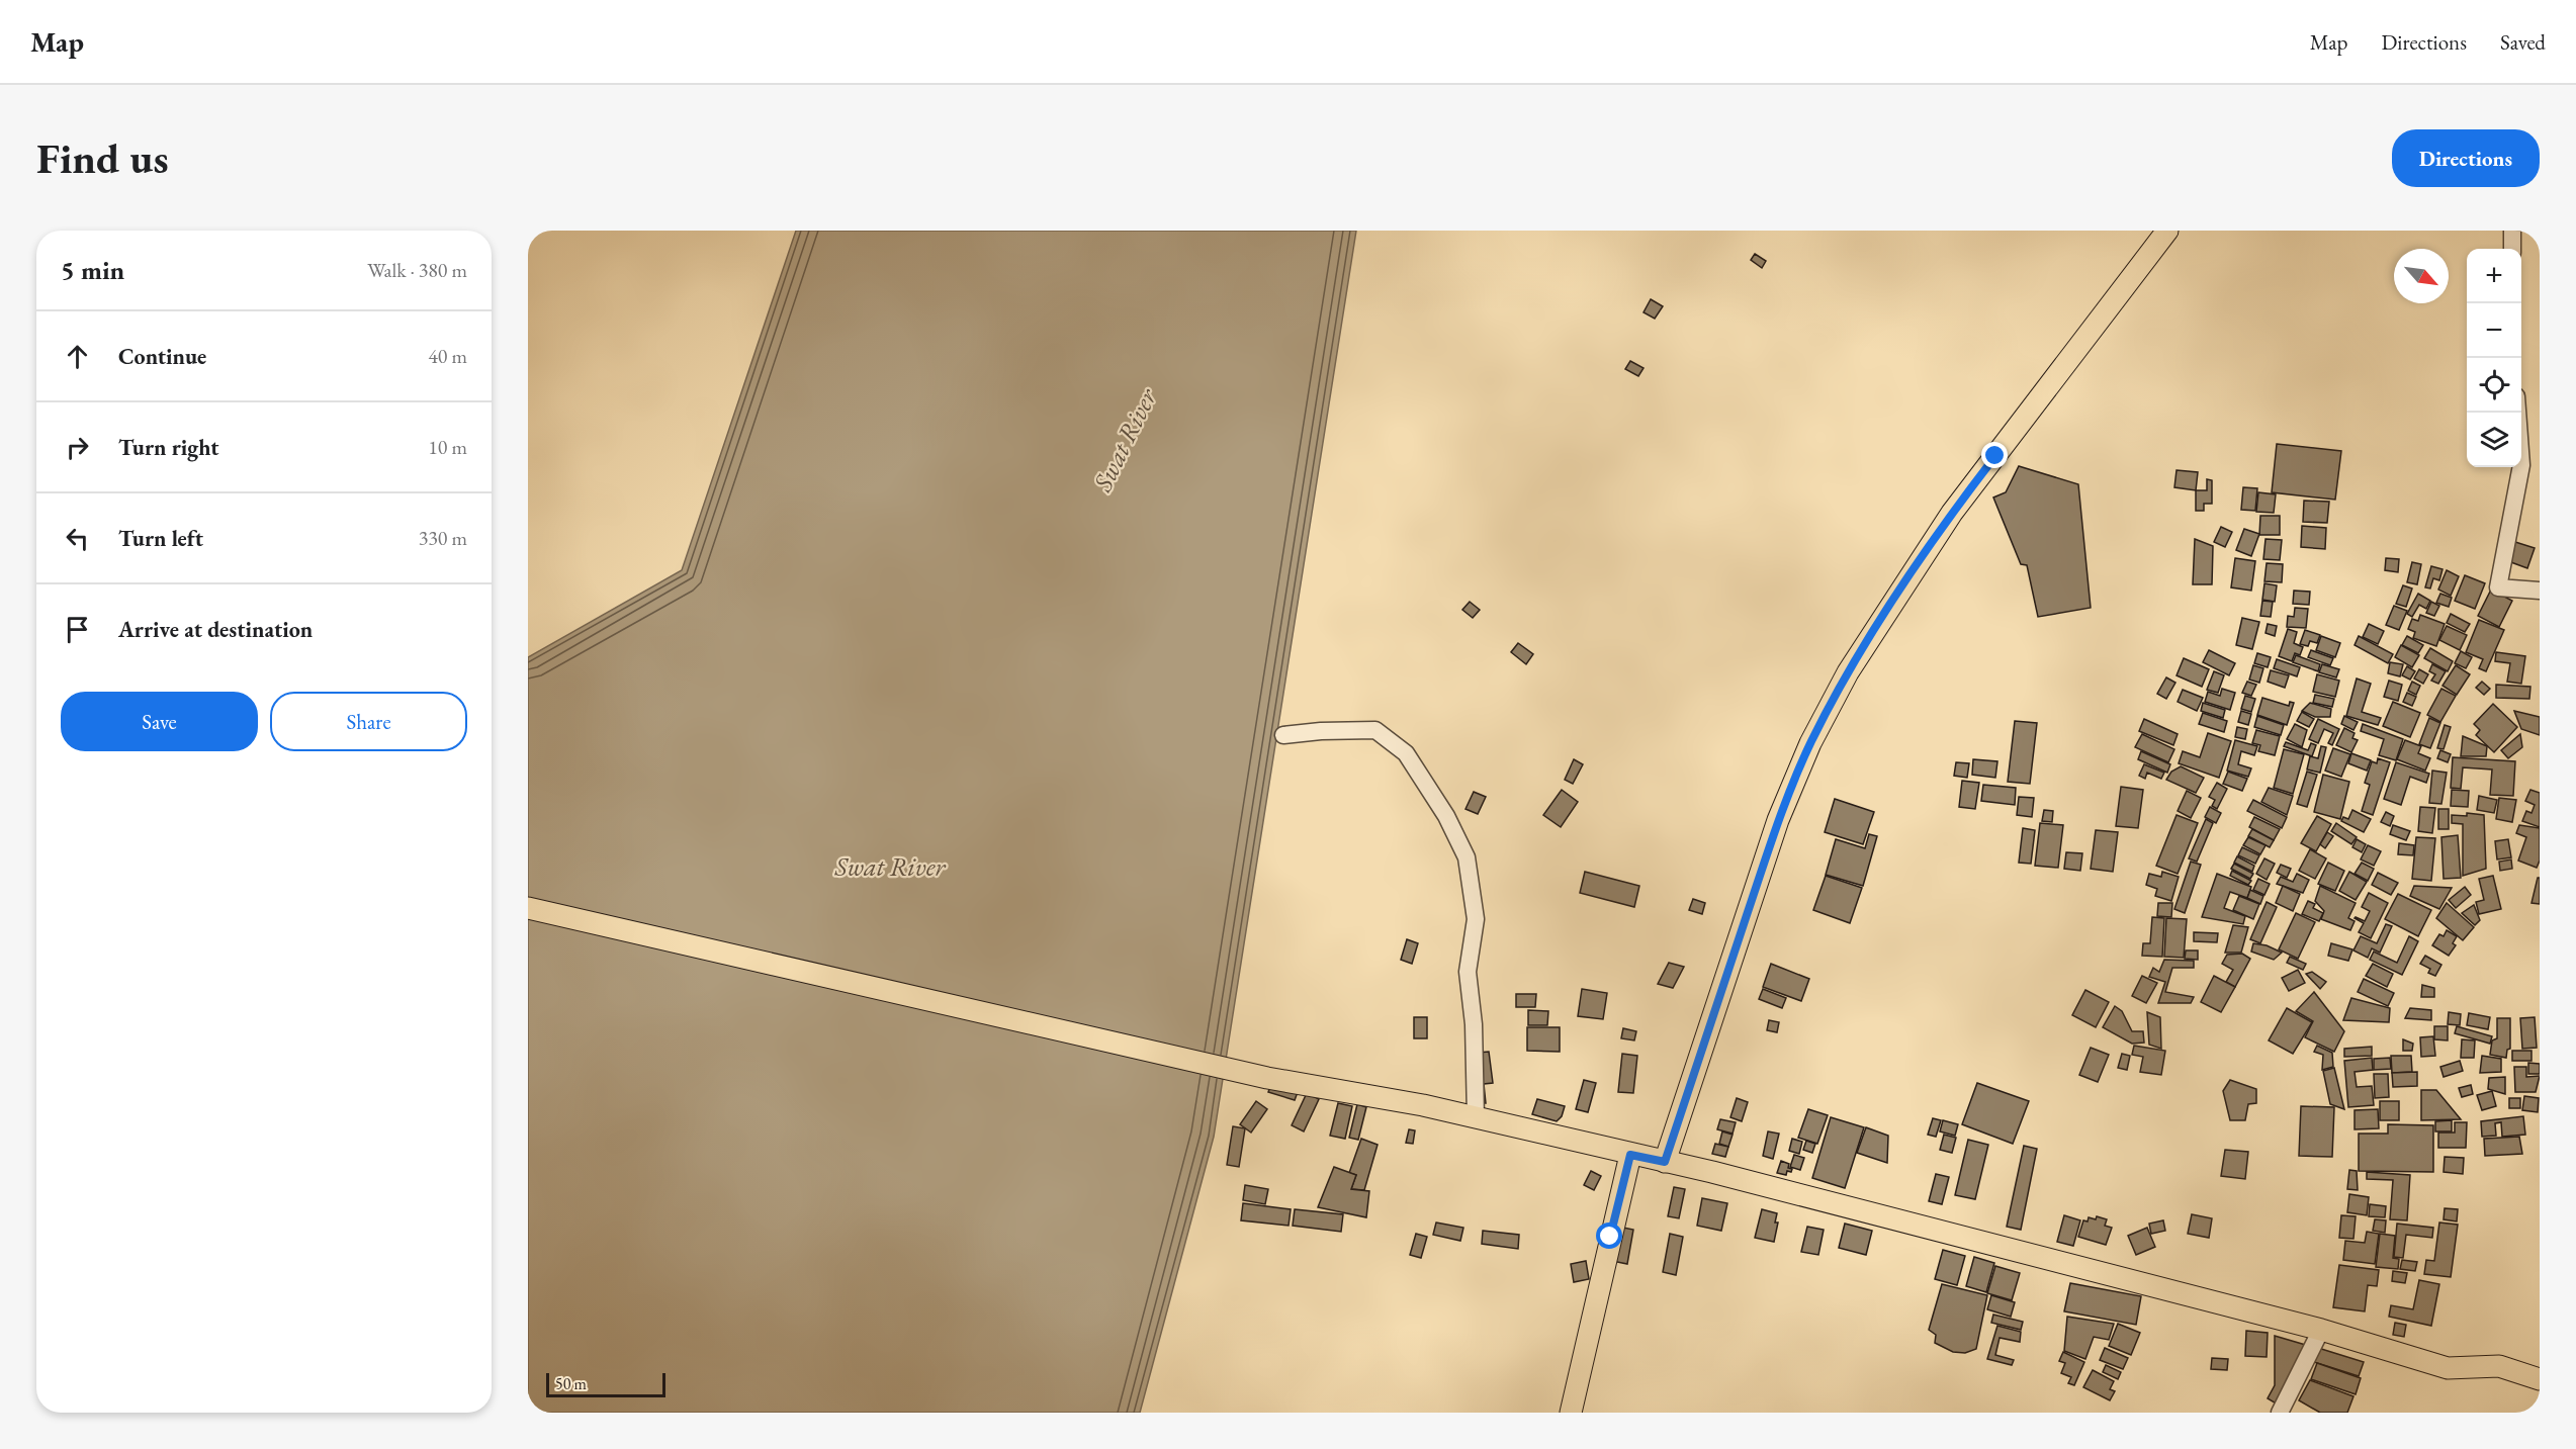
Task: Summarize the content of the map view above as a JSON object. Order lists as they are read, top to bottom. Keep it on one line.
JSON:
{"water":["Swat River"],"scale_bar":"50 m","north":"bottom right","page":{"header":"Map","nav":["Map","Directions","Saved"],"buttons":["Directions",["Save","Share"]],"title":"Find us","heading":["5 min","Walk · 380 m"],"map_buttons":["+","−"],"list":[["Continue","40 m"],["Turn right","10 m"],["Turn left","330 m"],"Arrive at destination"],"scale":"50 m"}}
